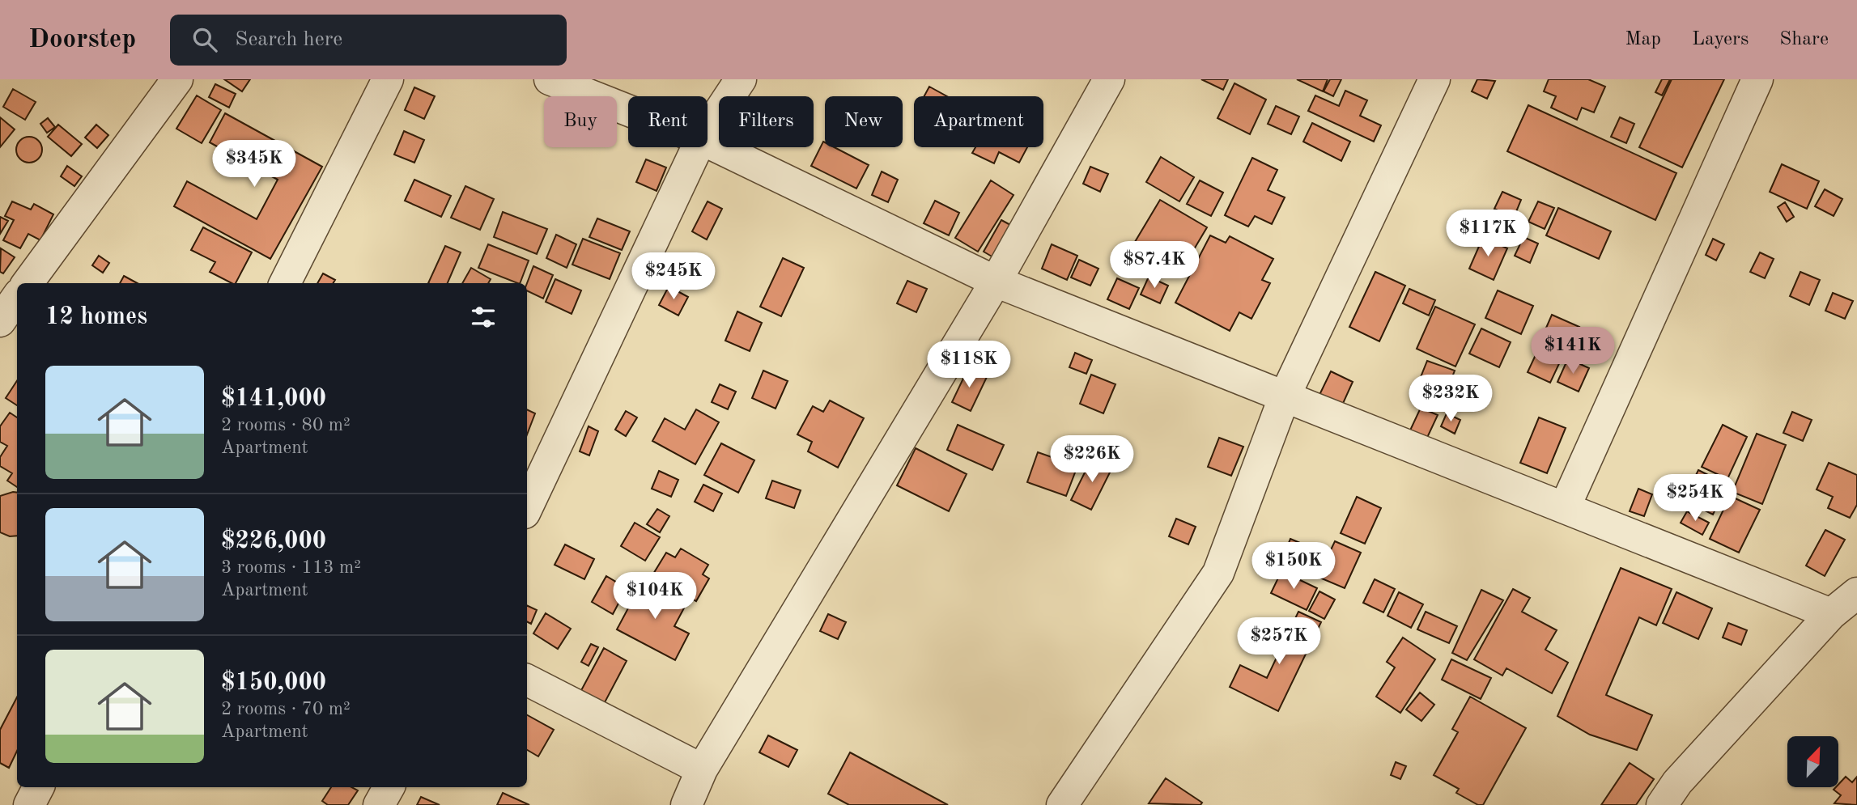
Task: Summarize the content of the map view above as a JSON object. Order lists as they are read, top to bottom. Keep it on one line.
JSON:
{"north":"top right","page":{"header":"Doorstep","search":"Search here","nav":["Map","Layers","Share"],"chip":["Buy","Rent","Filters","New","Apartment"],"price":["$345K","$117K","$87.4K","$245K","$141K","$118K","$232K","$226K","$254K","$150K","$104K","$257K"],"heading":"12 homes","list":[{"name":"$141,000","note":"2 rooms · 80 m² · Apartment"},{"name":"$226,000","note":"3 rooms · 113 m² · Apartment"},{"name":"$150,000","note":"2 rooms · 70 m² · Apartment"}]}}
